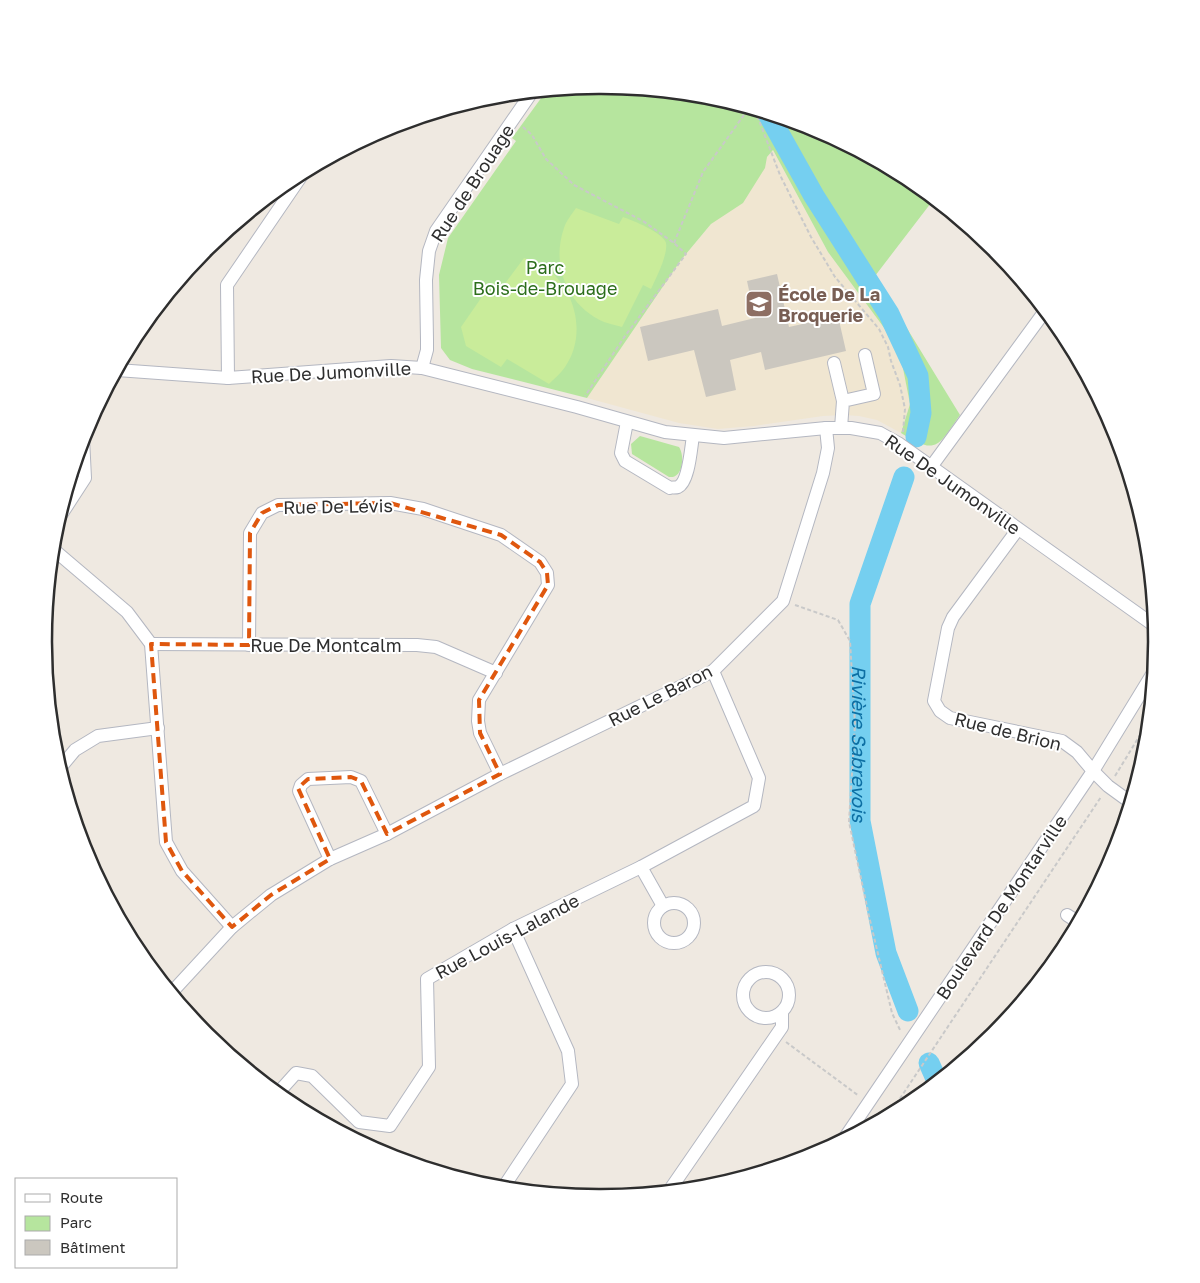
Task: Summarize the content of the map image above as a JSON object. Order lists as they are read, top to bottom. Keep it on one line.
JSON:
{"streets":{"street":["Rue de Brouage","Rue De Jumonville","Rue De Lévis","Rue De Montcalm","Rue Le Baron","Rue de Brion","Boulevard De Montarville","Rue Louis-Lalande"]},"crossings":[["Rue de Brouage","Rue De Jumonville"],["Rue De Jumonville","Rue Le Baron"],["Rue De Jumonville","Rue de Brion"],["Rue De Lévis","Rue De Montcalm"],["Rue De Lévis","Rue Le Baron"],["Rue Le Baron","Rue Louis-Lalande"],["Rue de Brion","Boulevard De Montarville"]],"water":["Rivière Sabrevois"],"parks":["Parc Bois-de-Brouage"],"places":{"school or university":["École De La Broquerie"]},"legend":["Route","Parc","Bâtiment"]}
